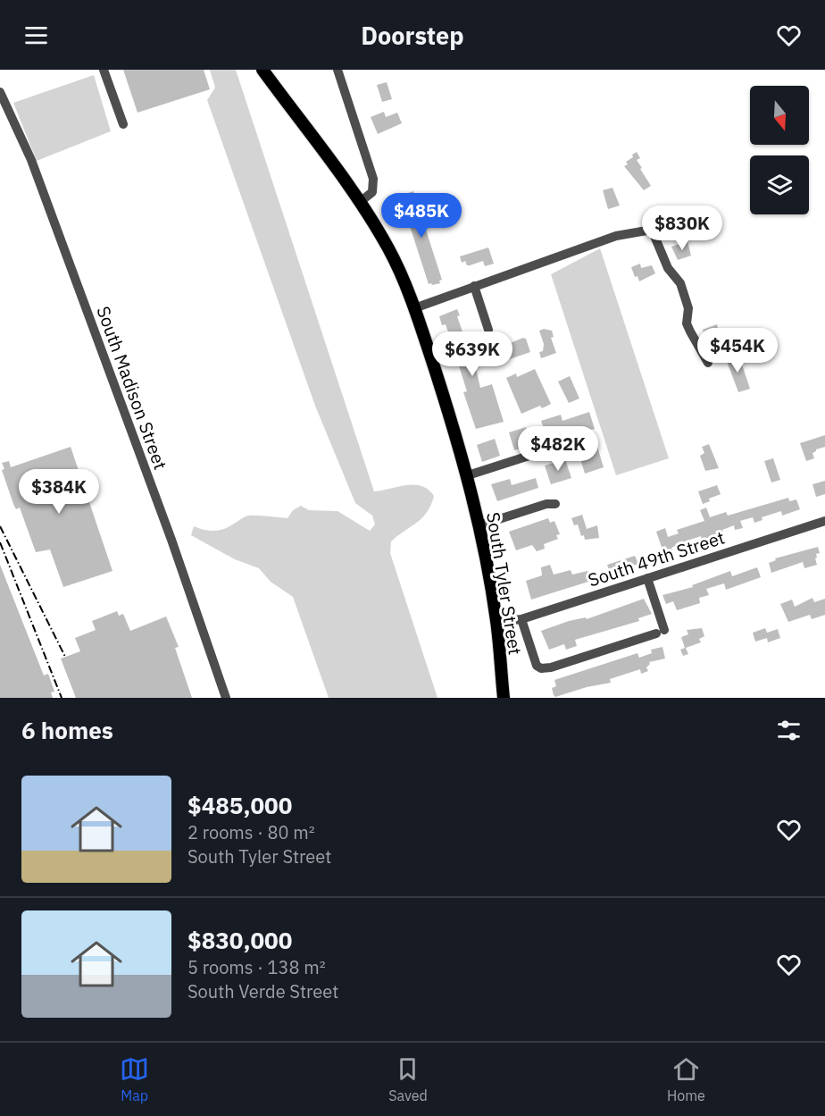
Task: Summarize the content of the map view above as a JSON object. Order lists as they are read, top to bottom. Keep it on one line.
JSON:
{"streets":{"main road":["South Tyler Street"],"street":["South Madison Street","South 49th Street"]},"crossings":[["South 49th Street","South Tyler Street"]],"north":"bottom","page":{"header":"Doorstep","price":["$485K","$830K","$454K","$639K","$482K","$384K"],"heading":"6 homes","list":[{"name":"$485,000","note":"2 rooms · 80 m² · South Tyler Street"},{"name":"$830,000","note":"5 rooms · 138 m² · South Verde Street"}],"tabs":["Map","Saved","Home"]}}
